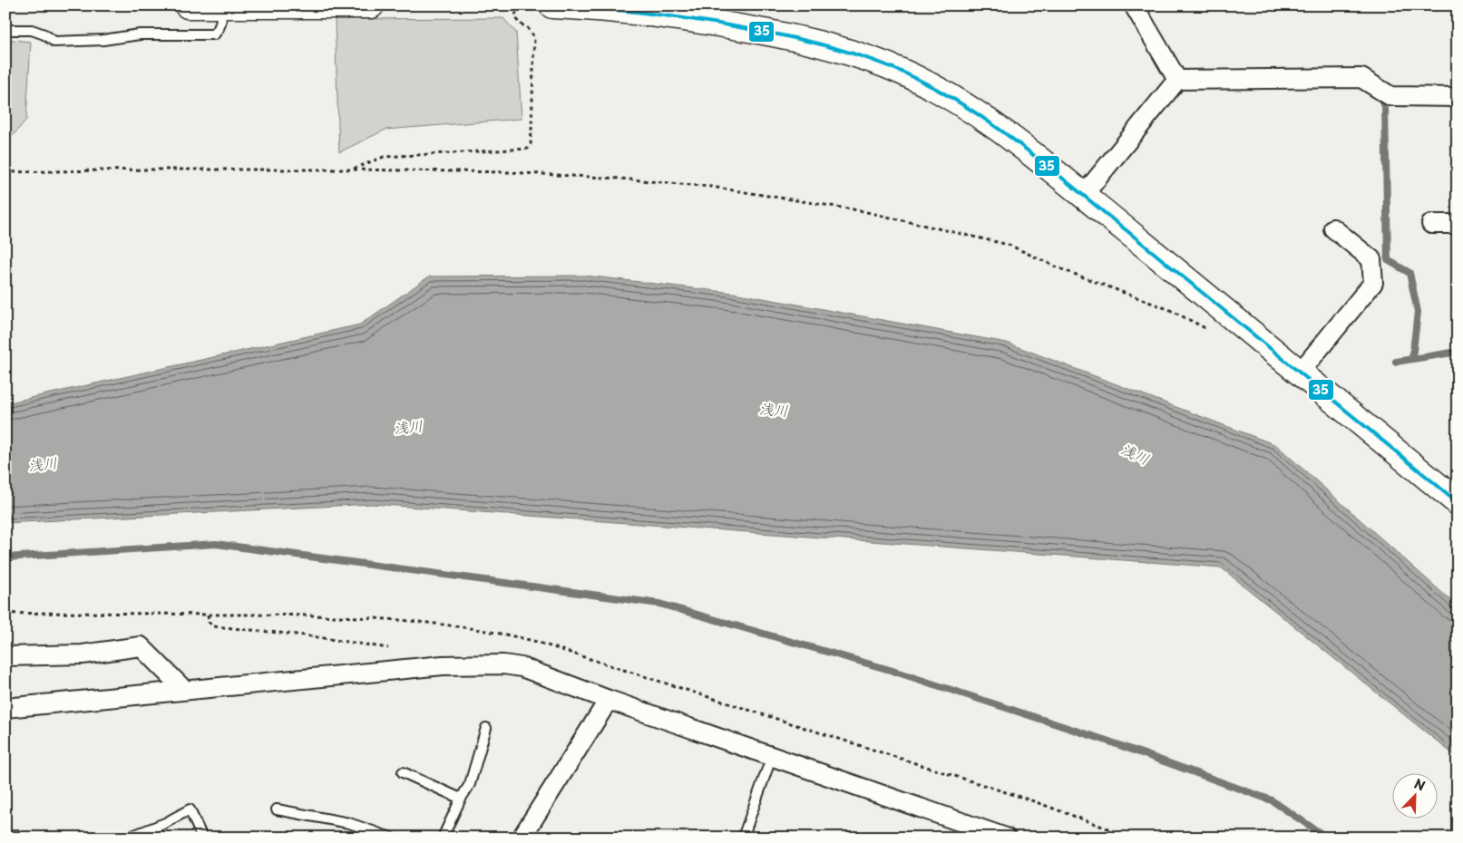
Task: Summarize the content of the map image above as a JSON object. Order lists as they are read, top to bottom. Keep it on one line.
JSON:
{"water":["浅川"],"lines":["transit line 35"],"north":"top right"}
